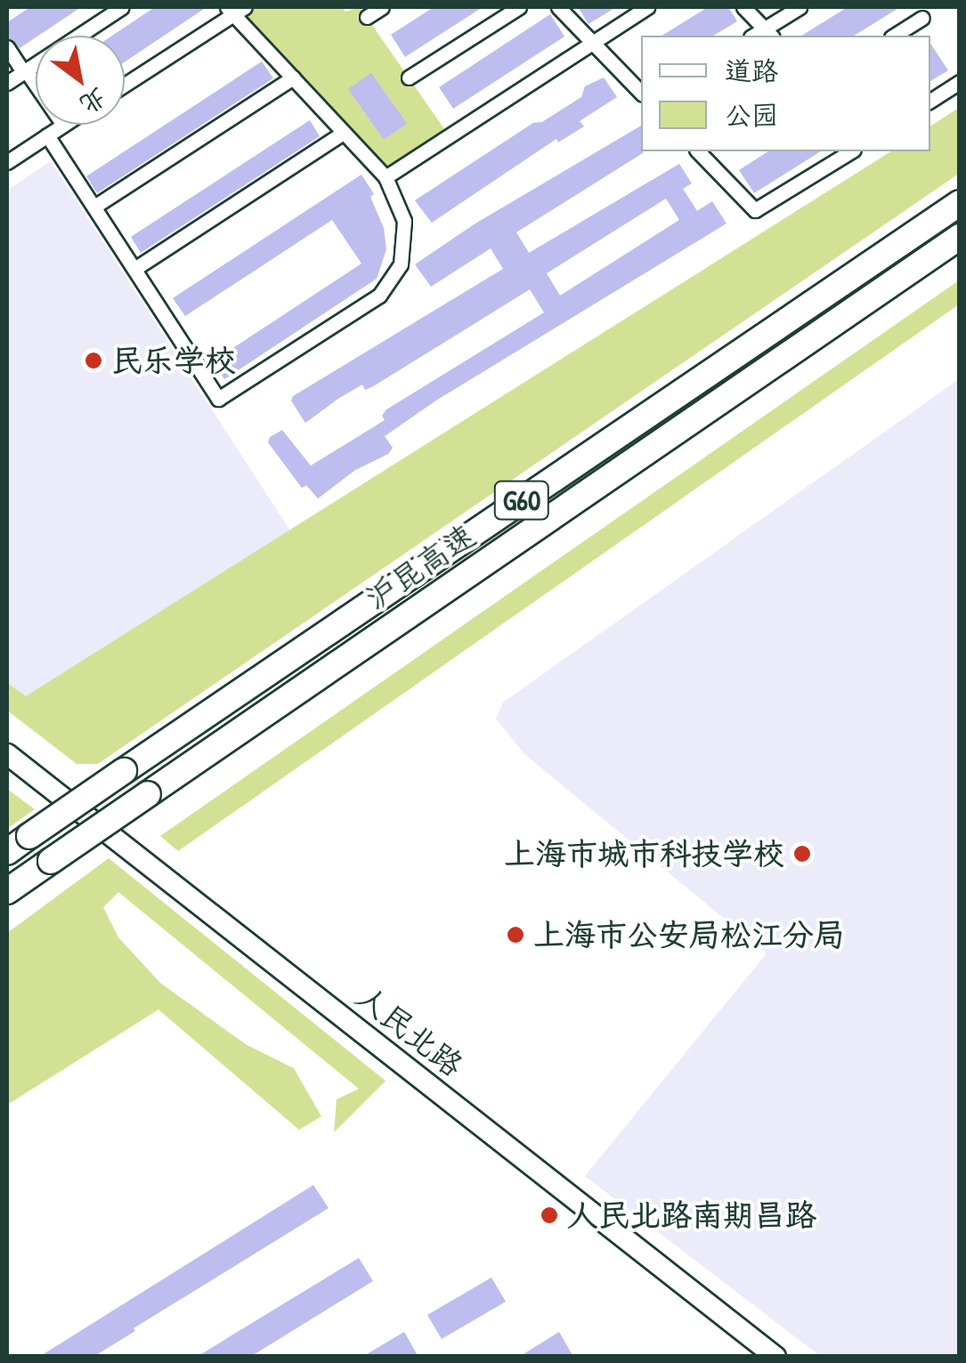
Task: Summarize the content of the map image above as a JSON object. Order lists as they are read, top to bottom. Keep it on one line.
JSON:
{"streets":{"highway":["G60","沪昆高速"],"main road":["人民北路"]},"places":["民乐学校","上海市城市科技学校","上海市公安局松江分局","人民北路南期昌路"],"legend":["道路","公园"],"north":"bottom right"}
